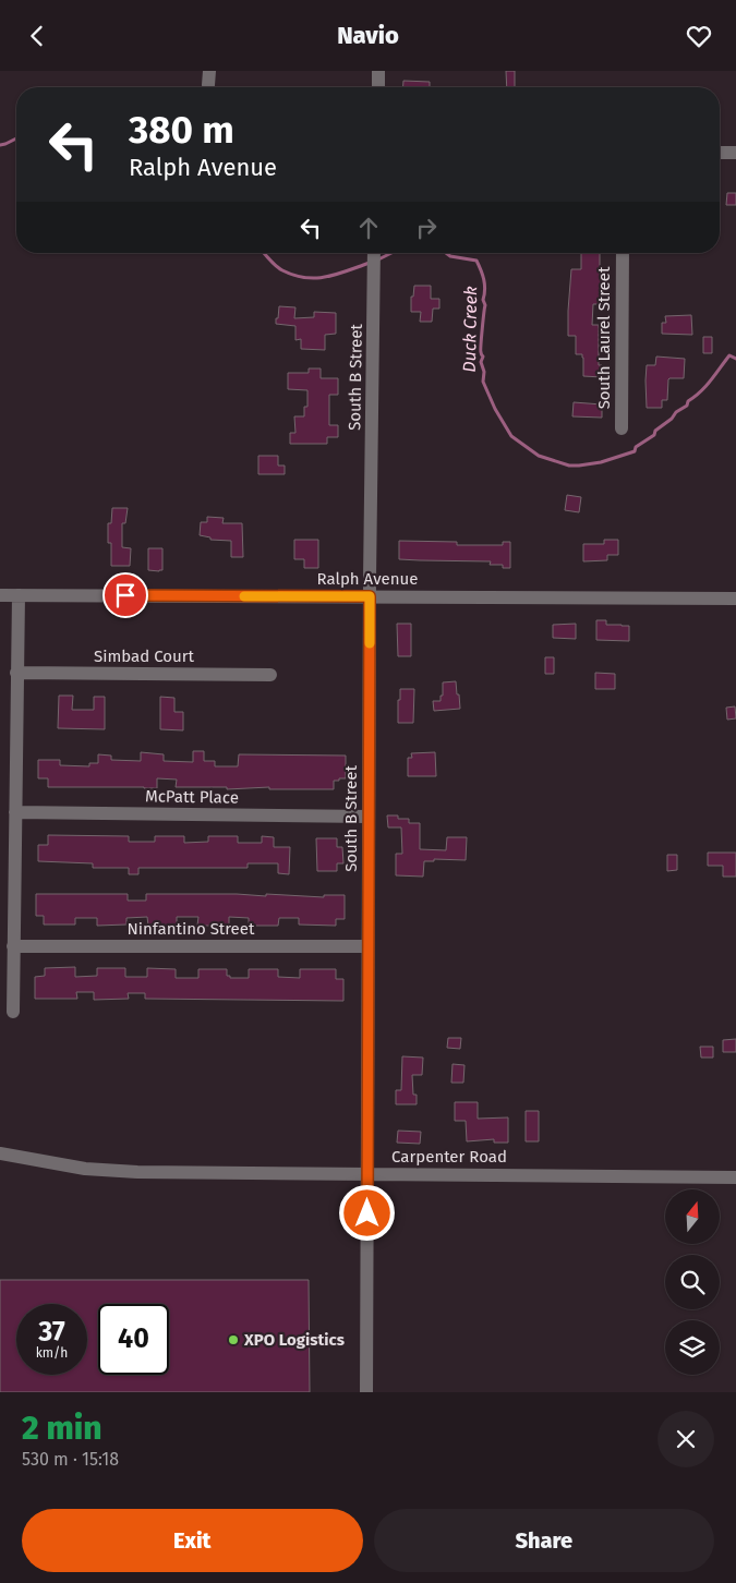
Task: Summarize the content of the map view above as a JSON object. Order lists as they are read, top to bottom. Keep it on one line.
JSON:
{"streets":{"street":["South Laurel Street","South B Street","Ralph Avenue","Simbad Court","McPatt Place","Ninfantino Street","Carpenter Road"]},"crossings":[["South B Street","Ralph Avenue"],["South B Street","McPatt Place"],["South B Street","Ninfantino Street"],["South B Street","Carpenter Road"]],"water":["Duck Creek"],"places":["XPO Logistics"],"north":"top","page":{"header":"Navio","turn":["380 m","Ralph Avenue"],"speed":"37 km/h","limit":"40","heading":["2 min","530 m · 15:18"],"buttons":["Exit","Share"]}}
